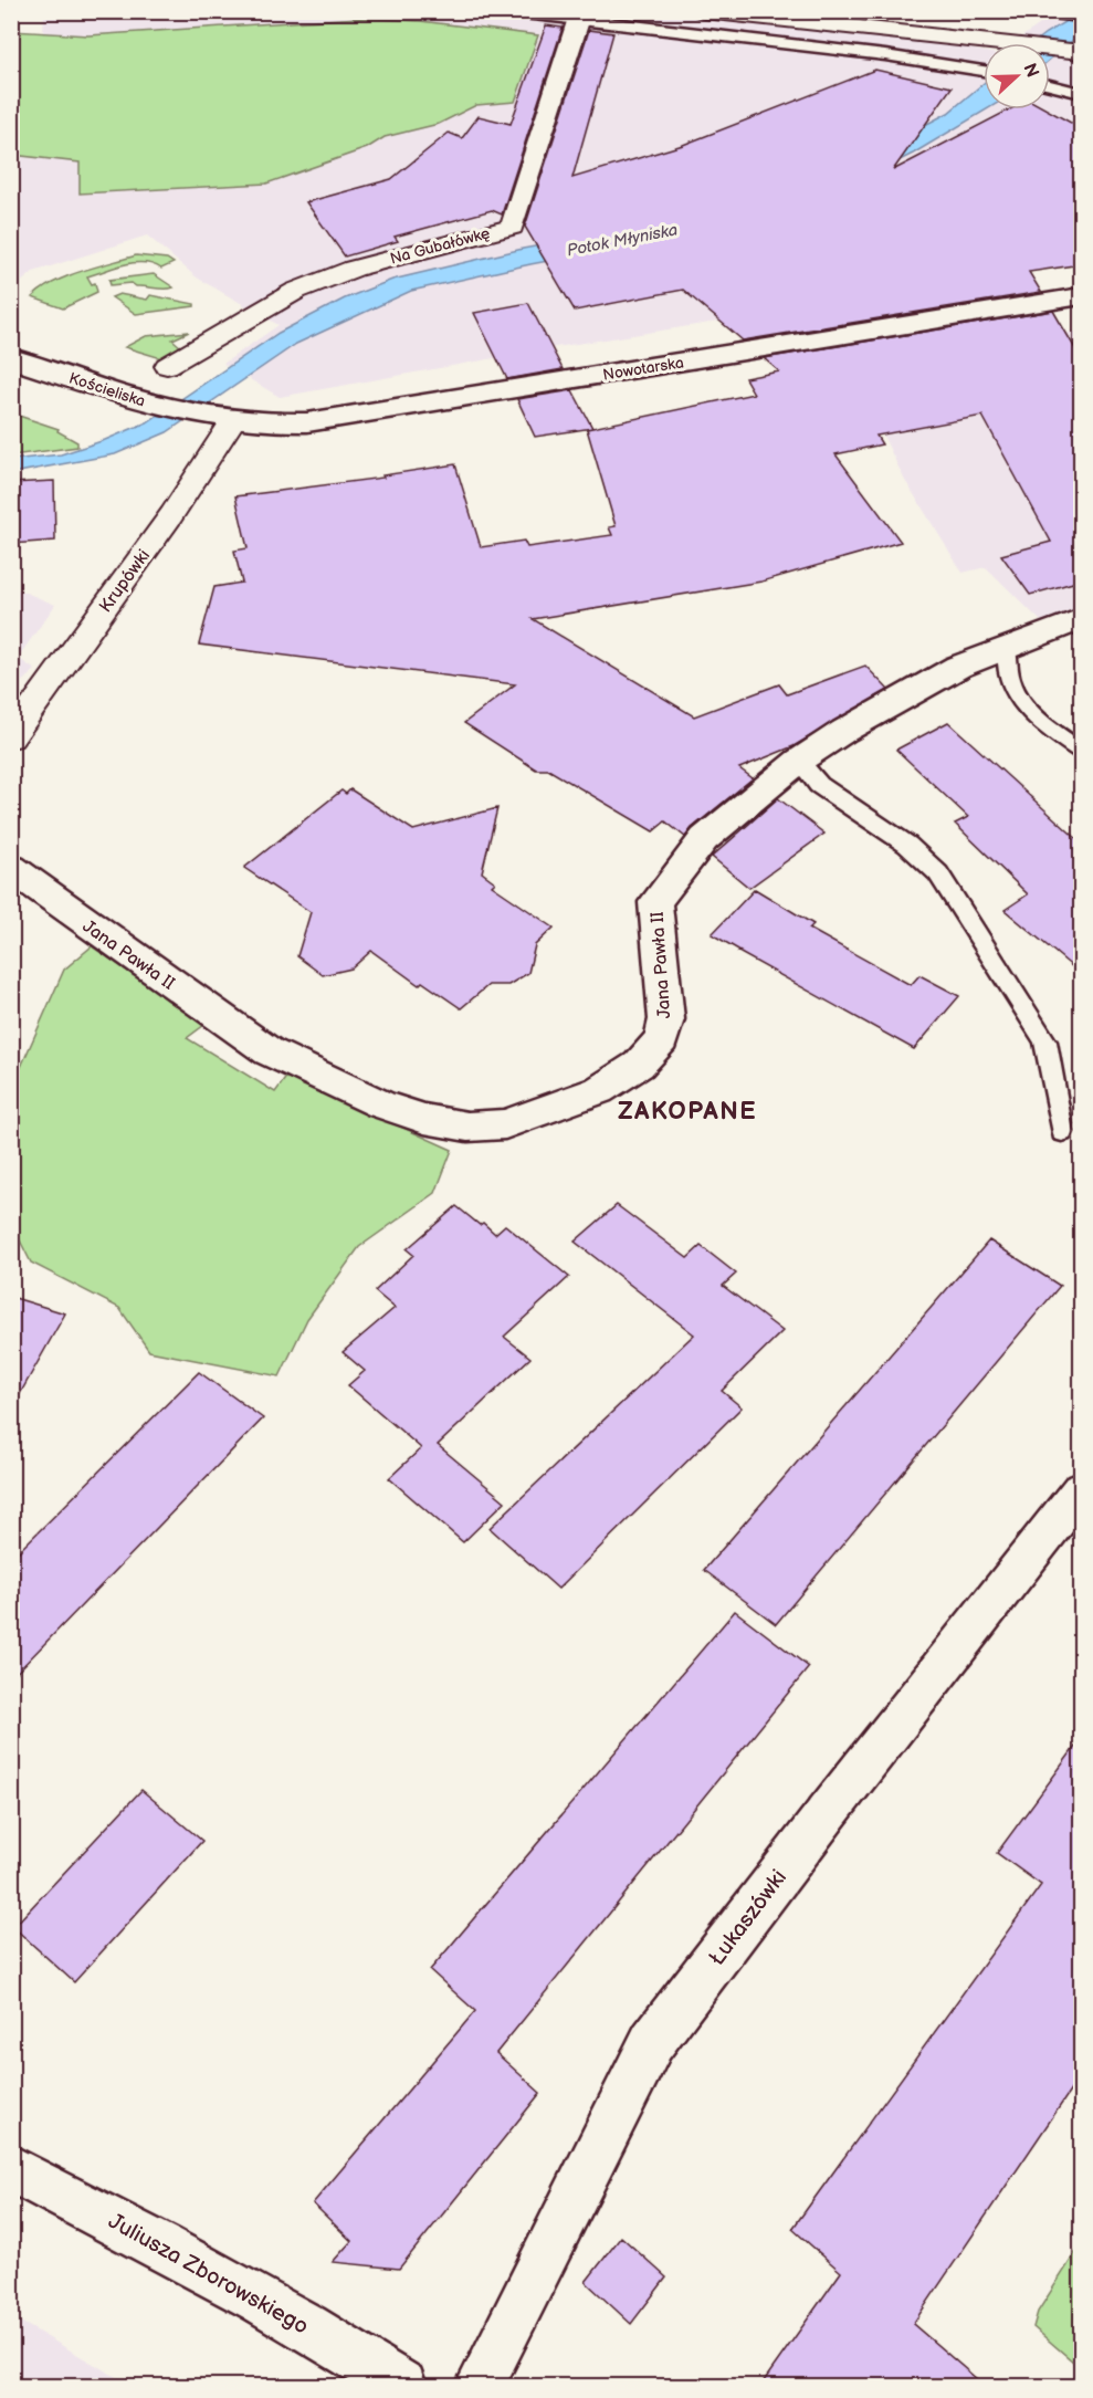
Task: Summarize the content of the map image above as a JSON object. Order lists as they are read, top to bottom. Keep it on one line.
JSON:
{"streets":{"street":["Na Gubałówkę","Nowotarska","Kościeliska","Krupówki","Jana Pawła II","Łukaszówki","Juliusza Zborowskiego"]},"crossings":[["Nowotarska","Kościeliska"],["Nowotarska","Krupówki"]],"districts":["ZAKOPANE"],"water":["Potok Młyniska"],"north":"right"}
